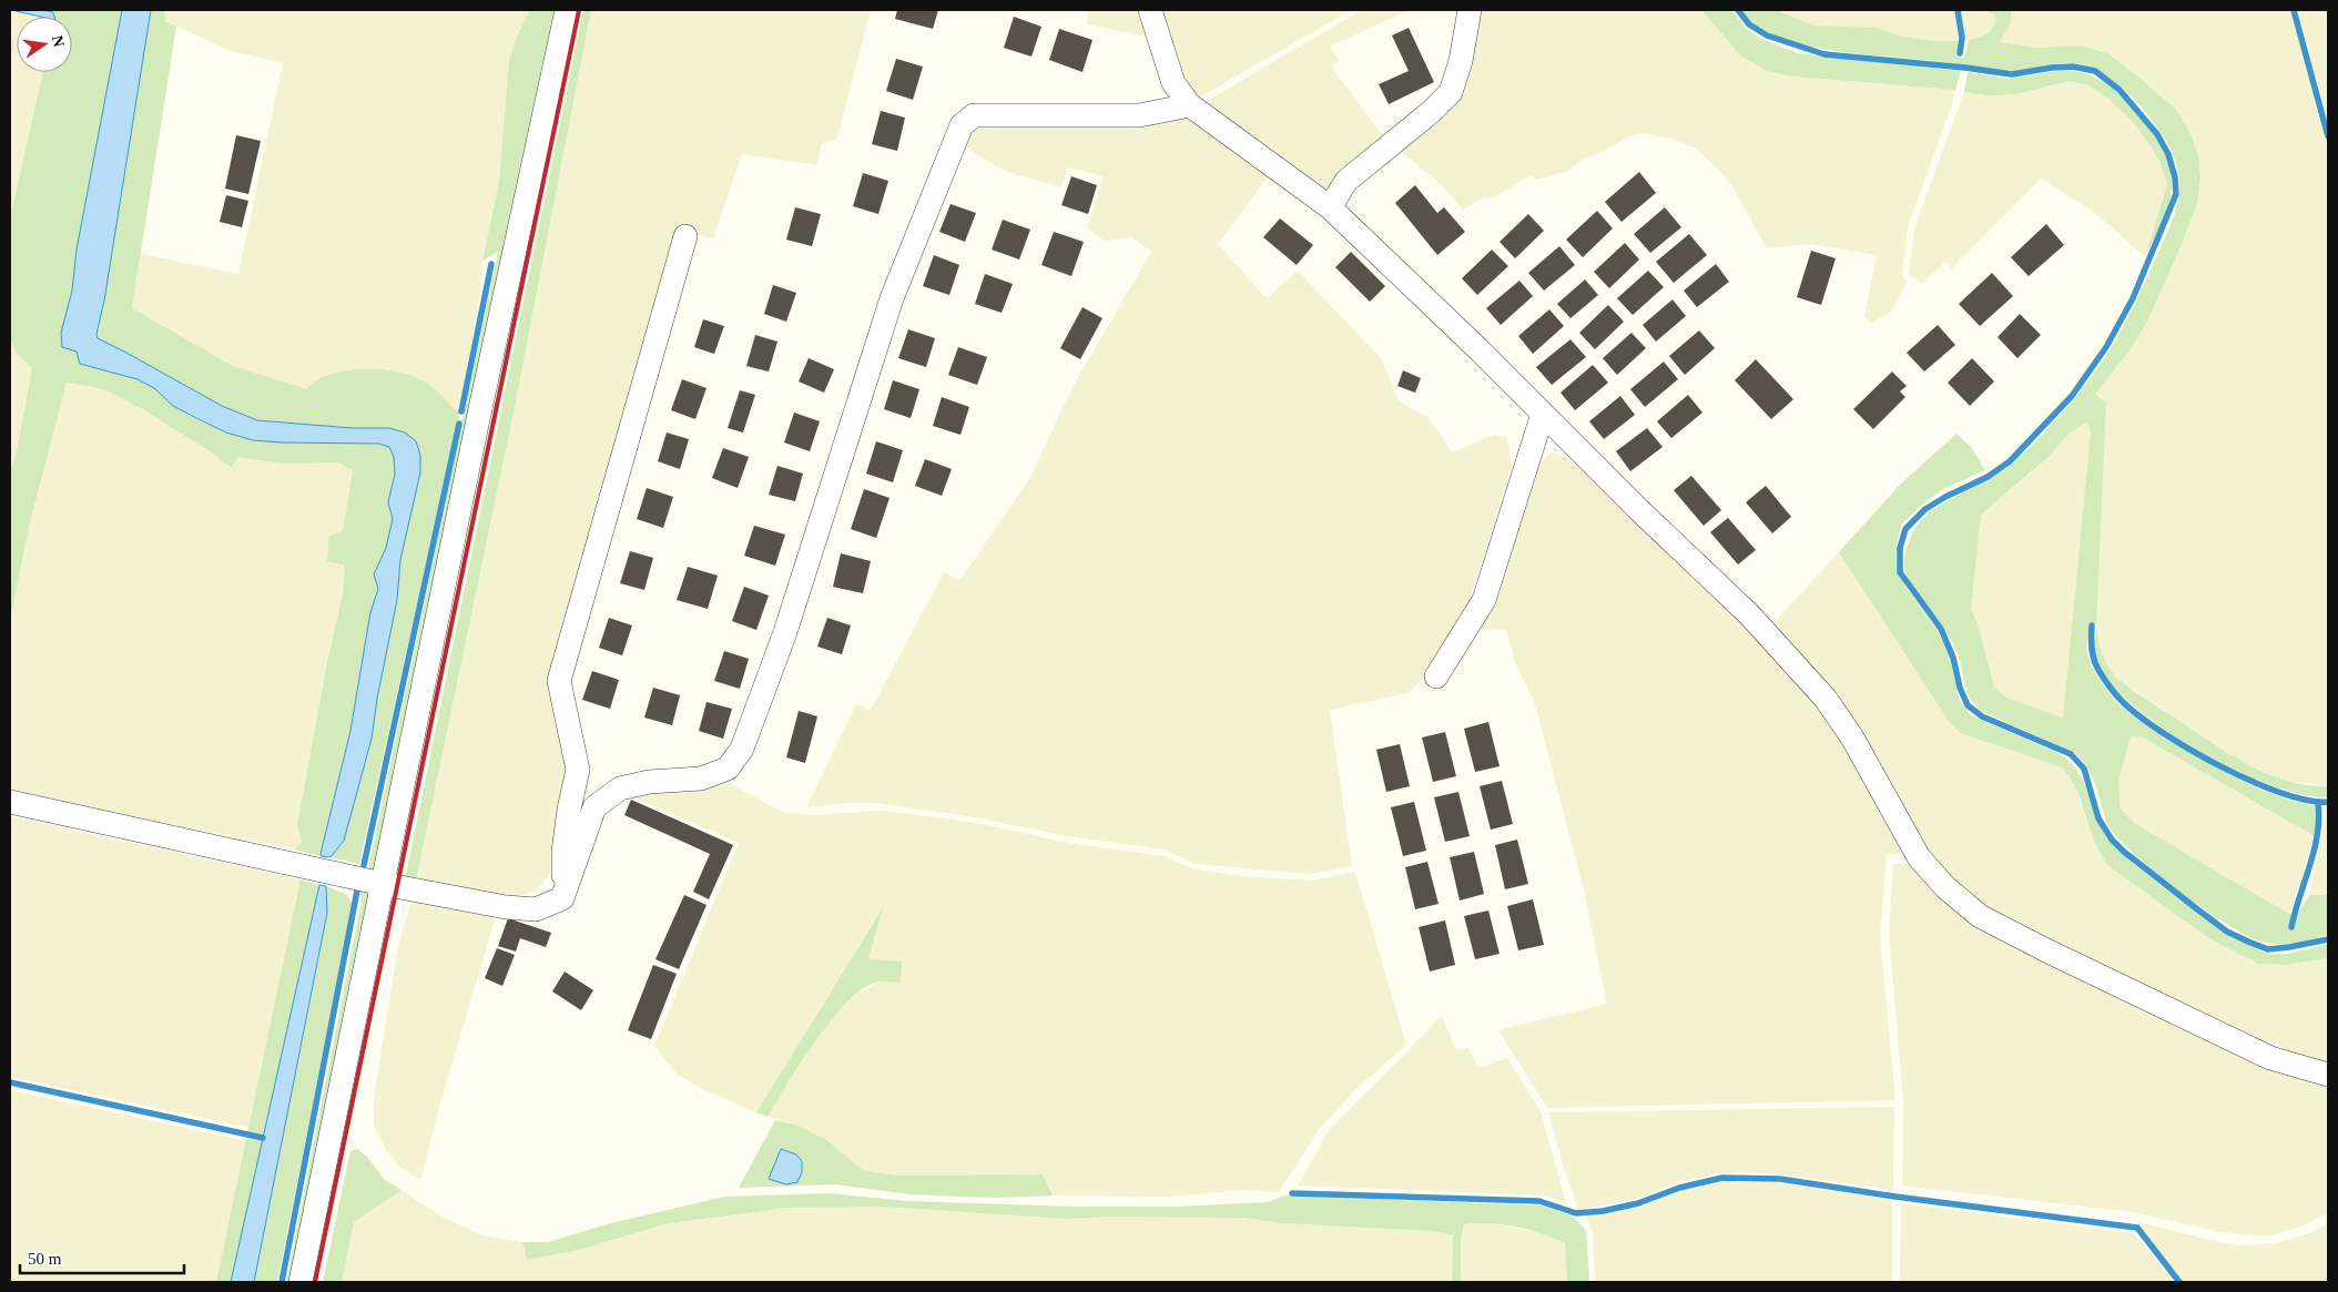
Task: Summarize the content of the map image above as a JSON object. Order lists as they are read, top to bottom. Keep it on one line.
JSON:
{"scale_bar":"50 m","north":"right"}
